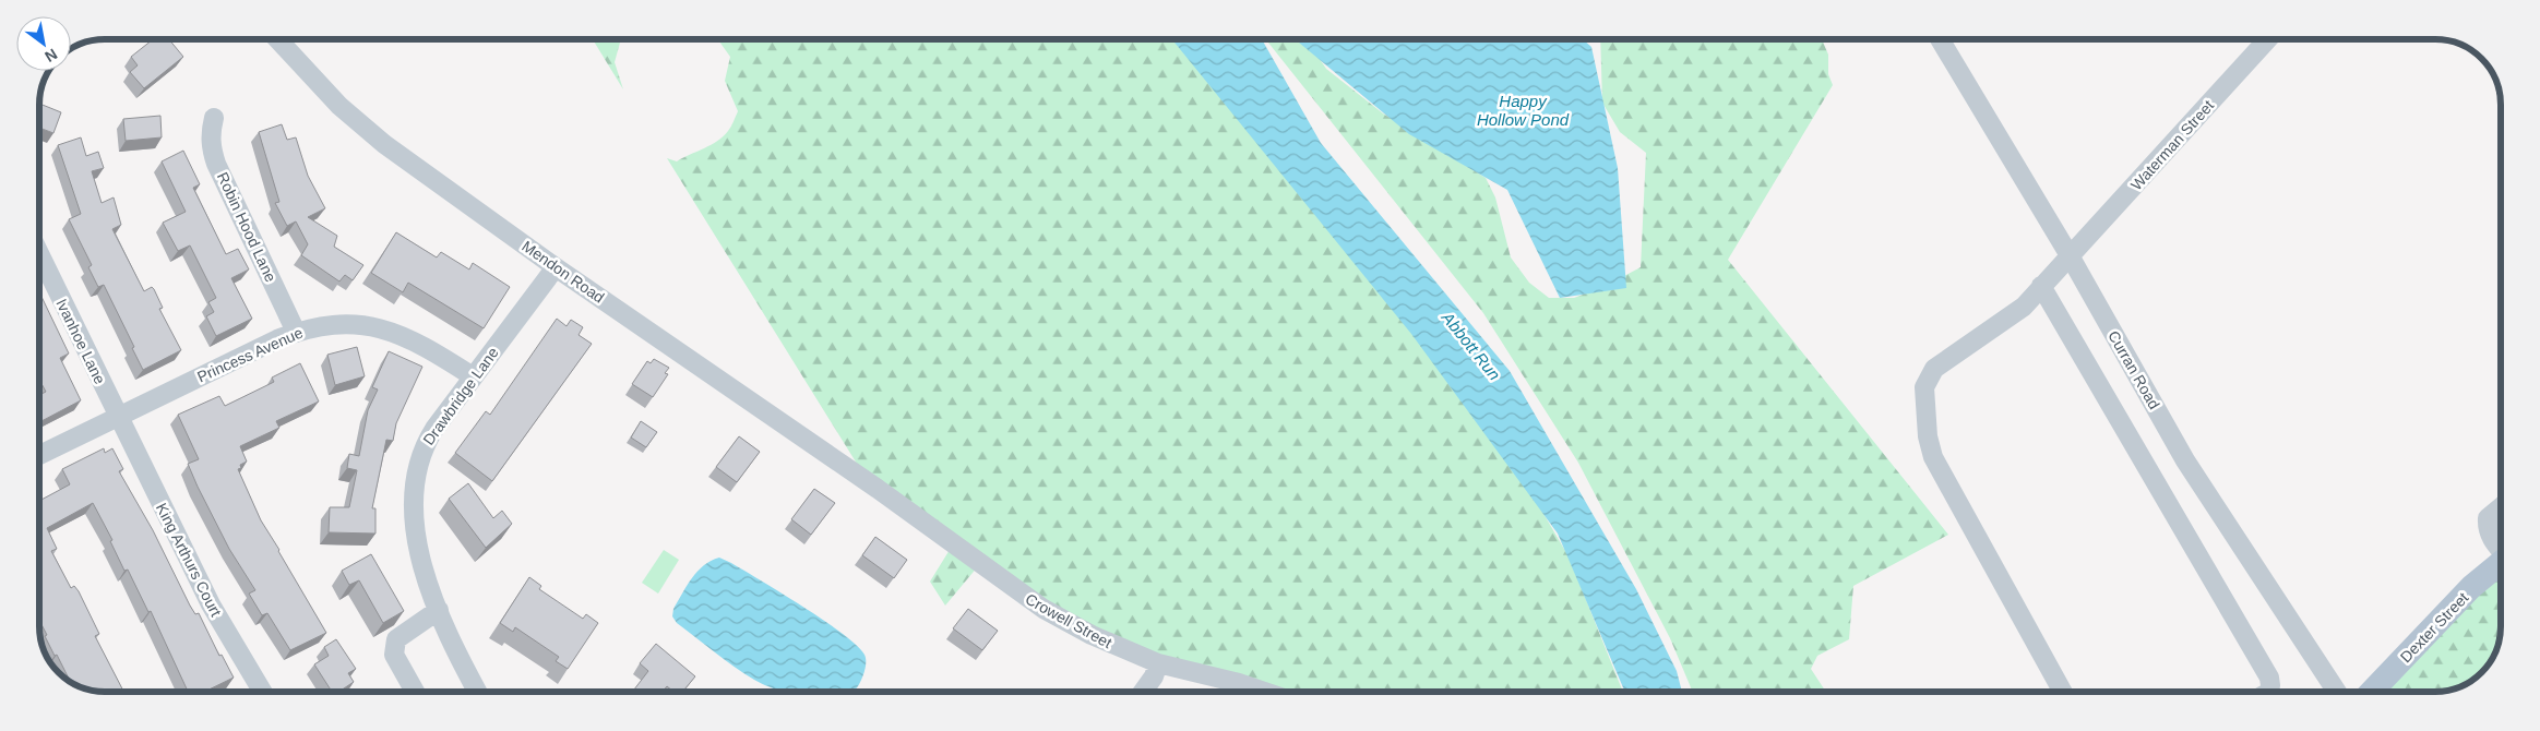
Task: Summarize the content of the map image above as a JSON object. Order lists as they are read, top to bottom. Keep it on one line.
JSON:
{"streets":{"main road":["Dexter Street"],"street":["Waterman Street","Robin Hood Lane","Mendon Road","Ivanhoe Lane","Princess Avenue","Curran Road","Drawbridge Lane","King Arthurs Court","Crowell Street"]},"crossings":[["Waterman Street","Curran Road"],["Robin Hood Lane","Princess Avenue"],["Mendon Road","Drawbridge Lane"],["Mendon Road","Crowell Street"],["Ivanhoe Lane","Princess Avenue"],["Ivanhoe Lane","King Arthurs Court"],["Princess Avenue","Drawbridge Lane"],["Princess Avenue","King Arthurs Court"]],"water":["Happy Hollow Pond","Abbott Run"],"north":"bottom right"}
